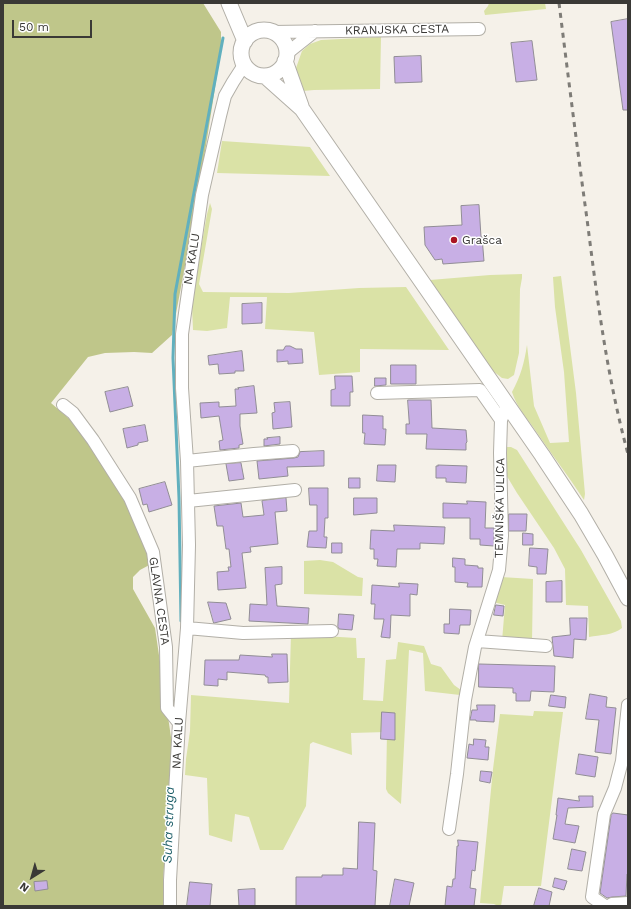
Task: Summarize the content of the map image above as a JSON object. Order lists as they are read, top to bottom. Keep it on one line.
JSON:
{"streets":{"street":["KRANJSKA CESTA","NA KALU","TEMNIŠKA ULICA","GLAVNA CESTA"]},"crossings":[["KRANJSKA CESTA","NA KALU"],["NA KALU","GLAVNA CESTA"]],"water":["Suha struga"],"places":["Grašca"],"scale_bar":"50 m","north":"bottom left"}
